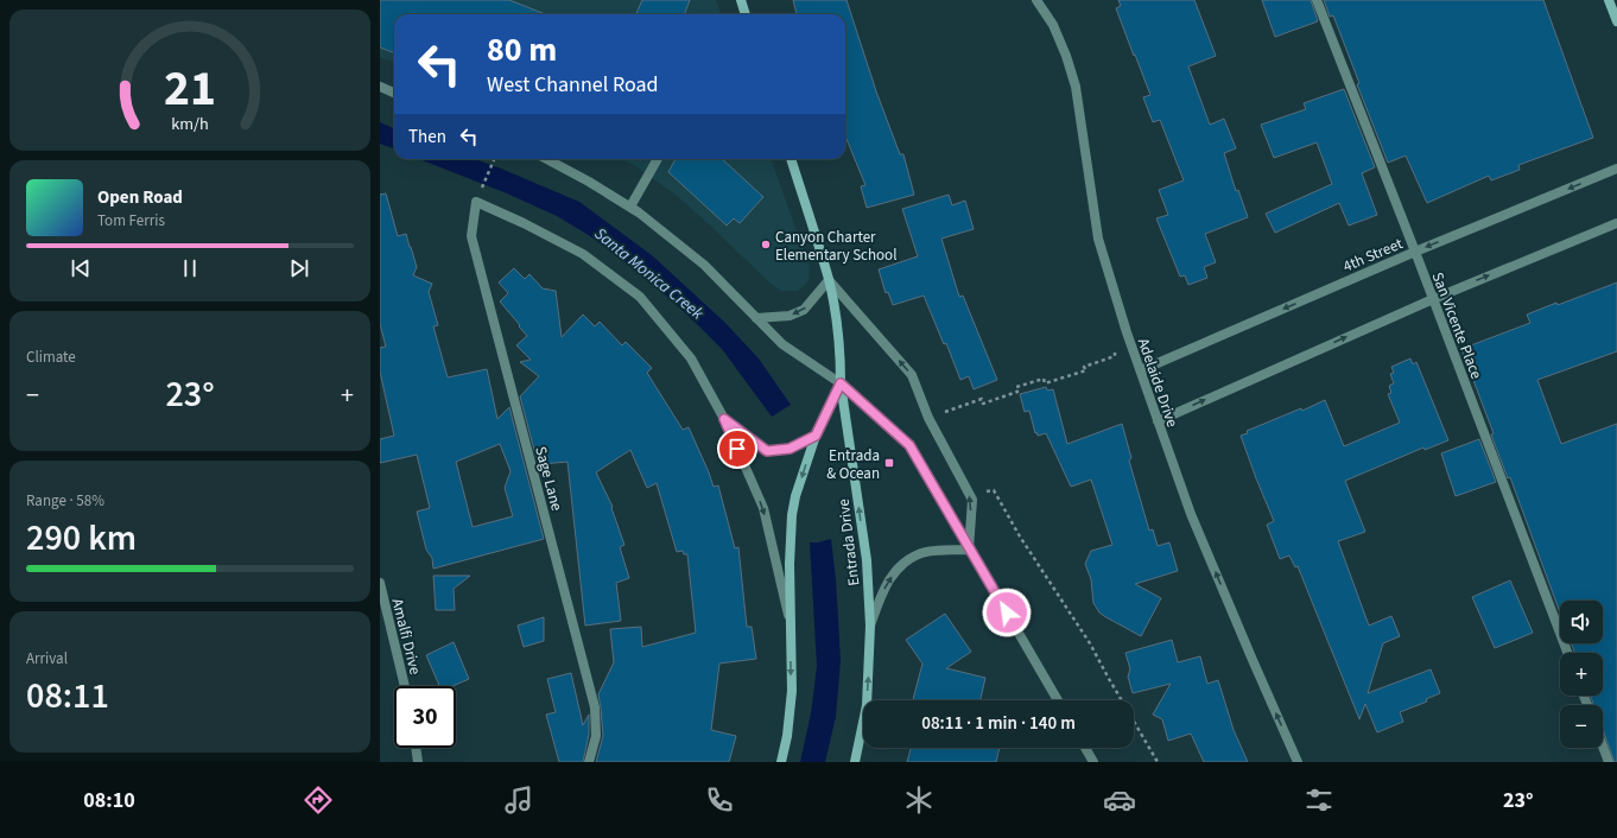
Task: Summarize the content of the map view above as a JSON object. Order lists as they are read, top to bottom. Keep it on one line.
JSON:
{"streets":{"street":["4th Street","San Vicente Place","Adelaide Drive","Sage Lane","Entrada Drive","Amalfi Drive"]},"crossings":[["4th Street","San Vicente Place"],["4th Street","Adelaide Drive"]],"one_way":["Adelaide Drive"],"water":["Santa Monica Creek"],"places":{"other":["Canyon Charter Elementary School"],"transit":["Entrada & Ocean"]},"page":{"turn":["80 m","West Channel Road"],"then":"Then","song":["Open Road","Tom Ferris"],"tile":["Climate",["Range · 58%","290 km"],["Arrival","08:11"]],"heat":["−","23°","+"],"map_buttons":["+","−"],"limit":"30","trip":"08:11 · 1 min · 140 m","tabs":["08:10","23°"],"gauge":["21","km/h"]}}
